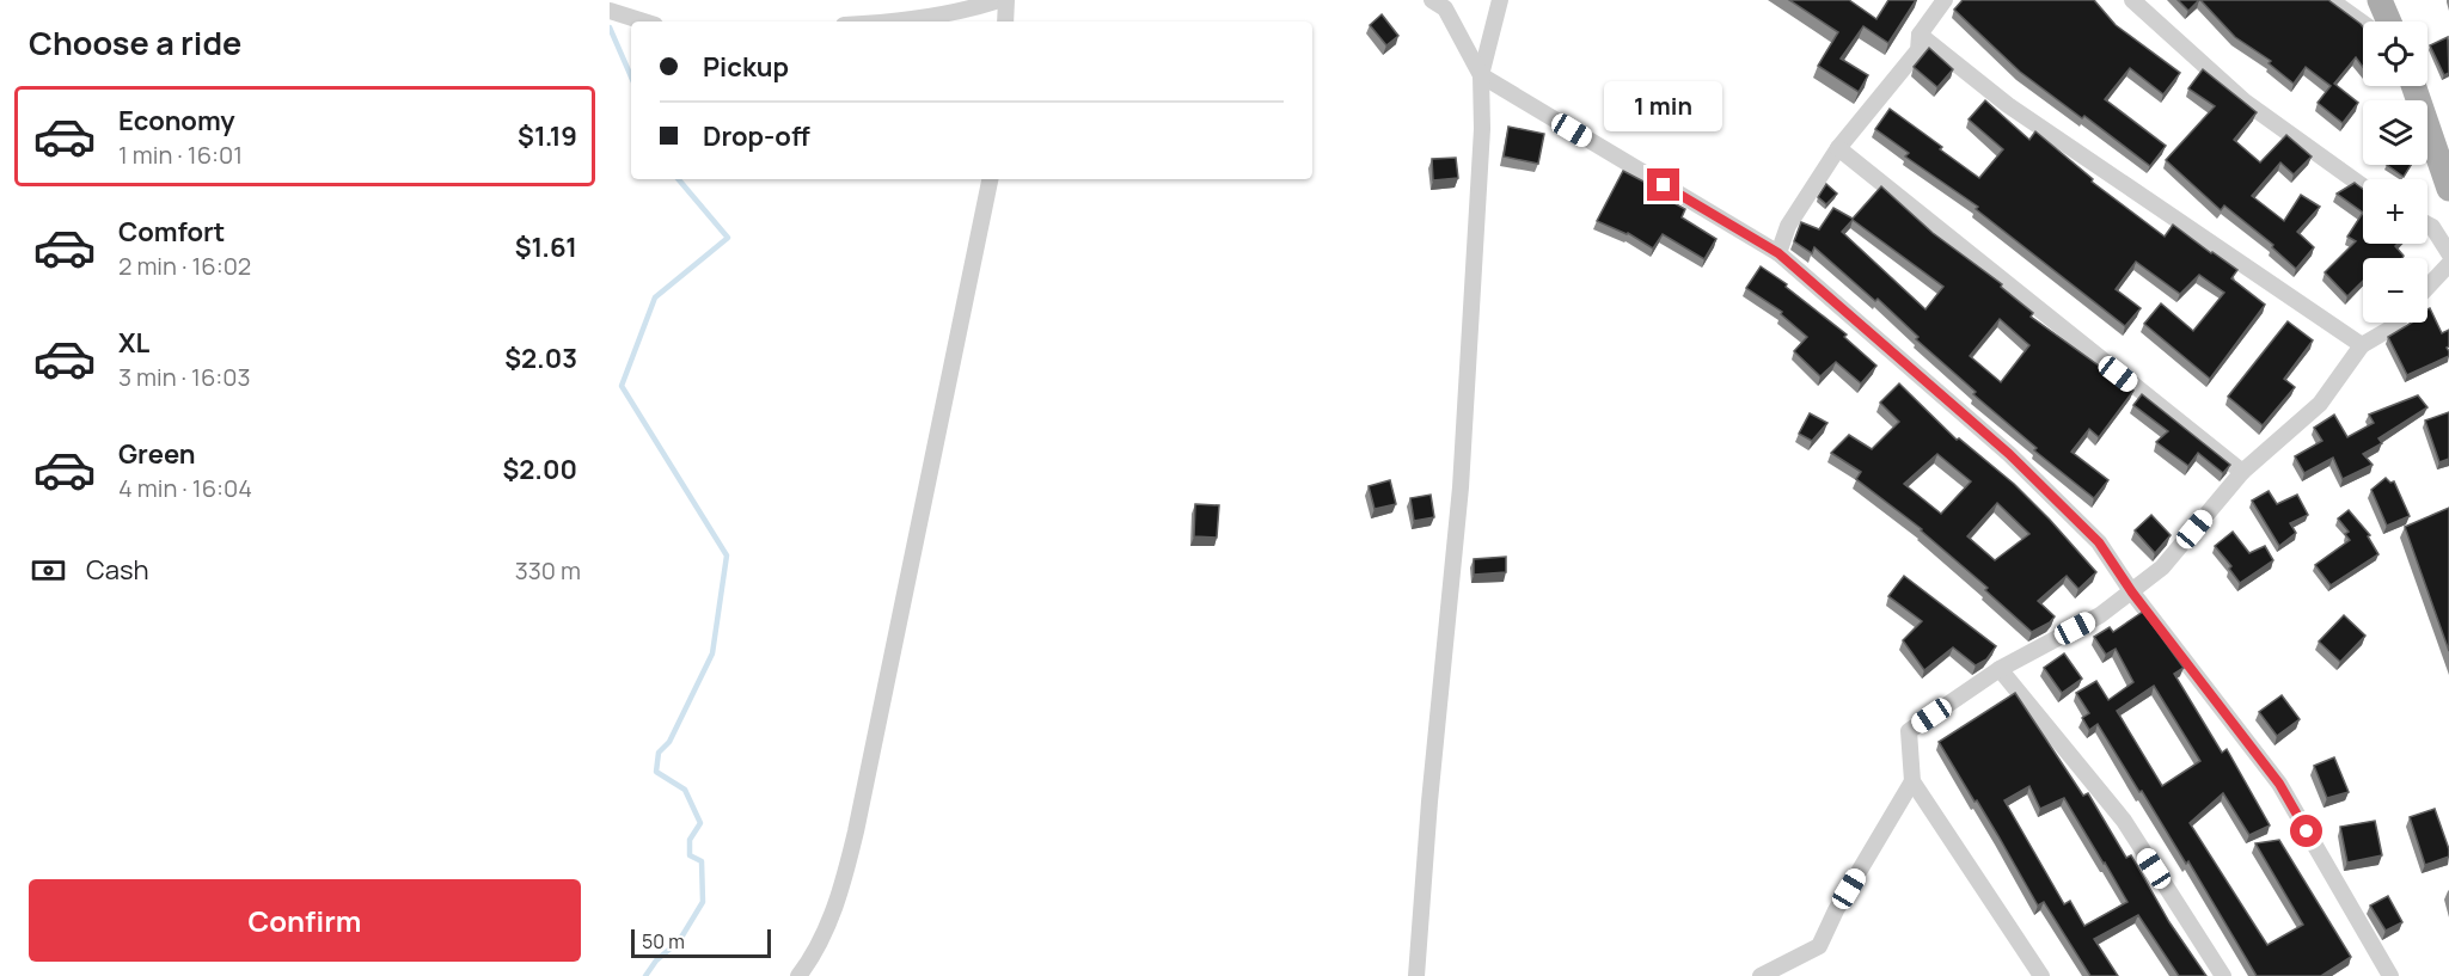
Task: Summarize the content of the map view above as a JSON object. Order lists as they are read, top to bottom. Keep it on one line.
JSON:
{"scale_bar":"50 m","page":{"heading":"Choose a ride","map_buttons":["+","−"],"banner":["Pickup","Drop-off"],"bubble":"1 min","list":[{"name":"Economy","note":"1 min · 16:01","value":"$1.19"},{"name":"Comfort","note":"2 min · 16:02","value":"$1.61"},{"name":"XL","note":"3 min · 16:03","value":"$2.03"},{"name":"Green","note":"4 min · 16:04","value":"$2.00"}],"pay":["Cash","330 m"],"buttons":"Confirm","scale":"50 m"}}
